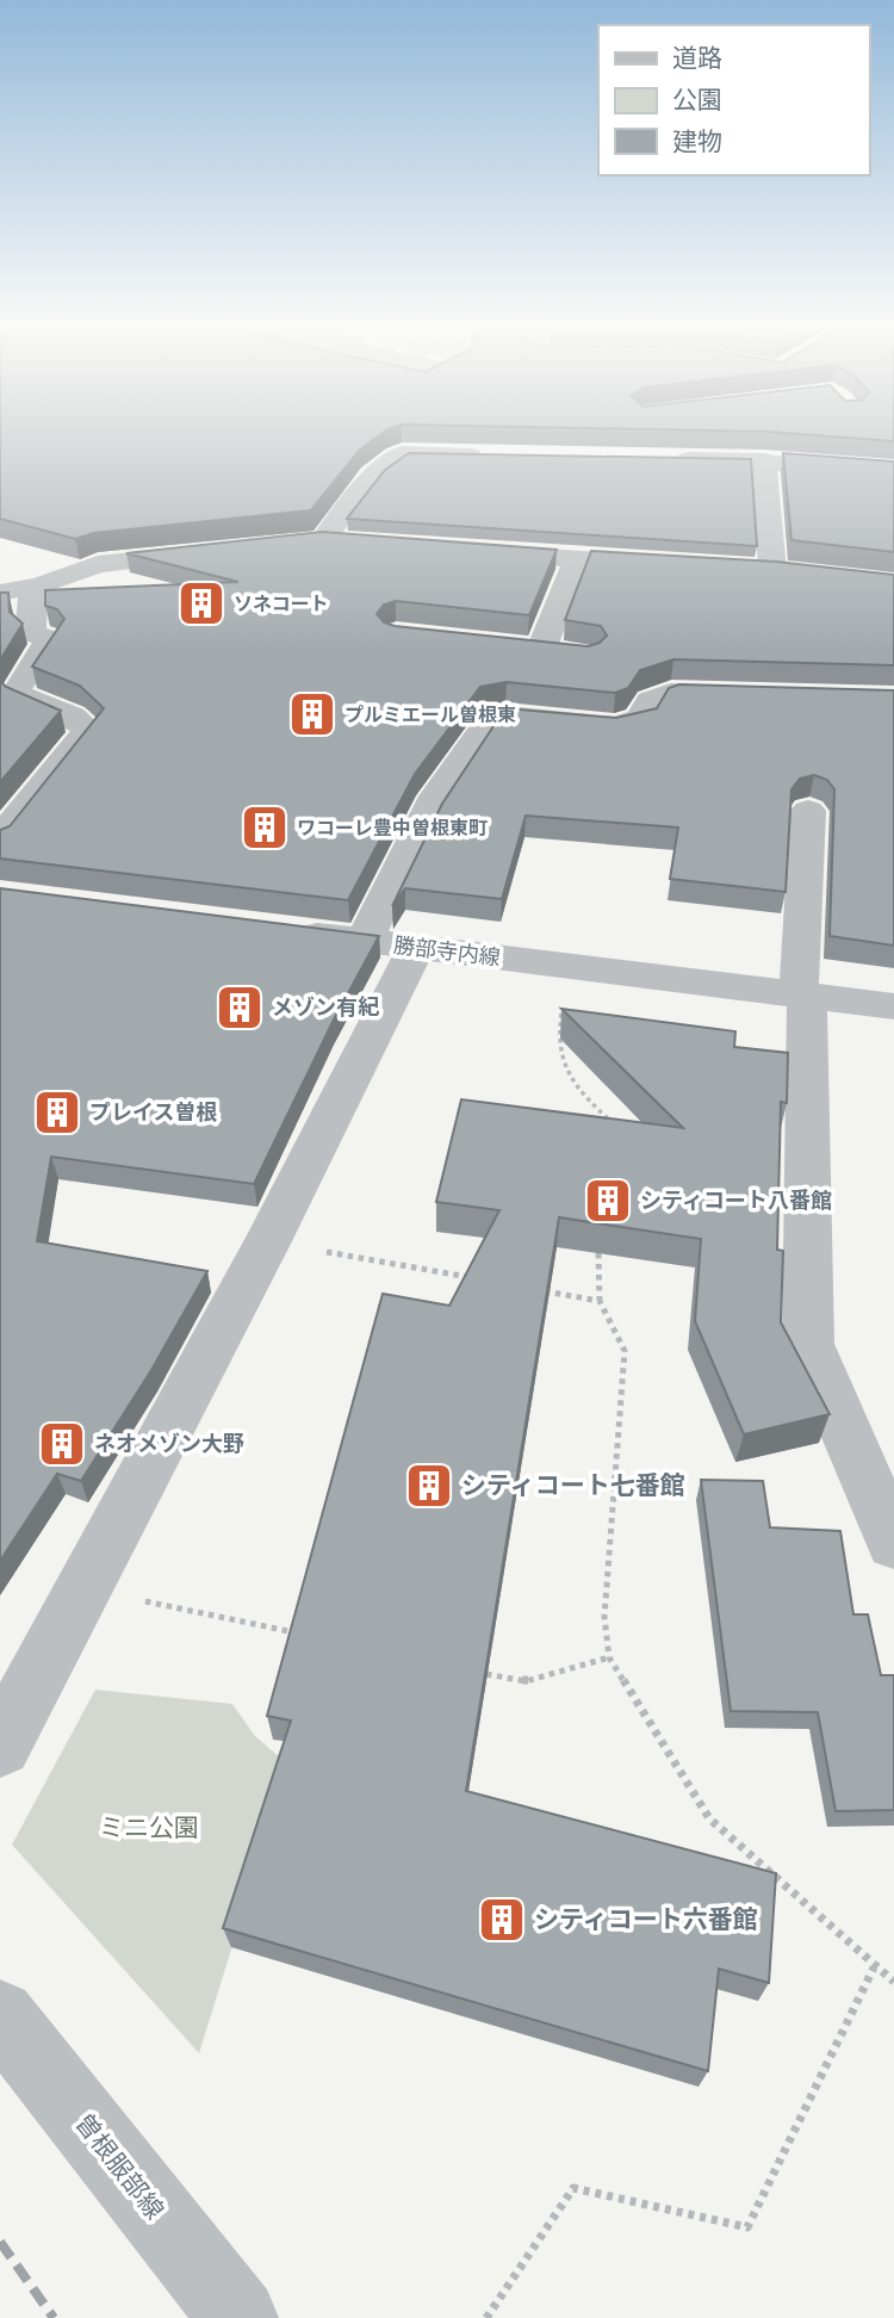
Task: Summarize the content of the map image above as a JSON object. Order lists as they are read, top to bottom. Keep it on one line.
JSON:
{"streets":{"street":["勝部寺内線","曽根服部線"]},"parks":["ミニ公園"],"places":{"building":["ソネコート","プルミエール曽根東","ワコーレ豊中曽根東町","メゾン有紀","プレイス曽根","シティコート八番館","ネオメゾン大野","シティコート七番館","シティコート六番館"]},"legend":["道路","公園","建物"]}
